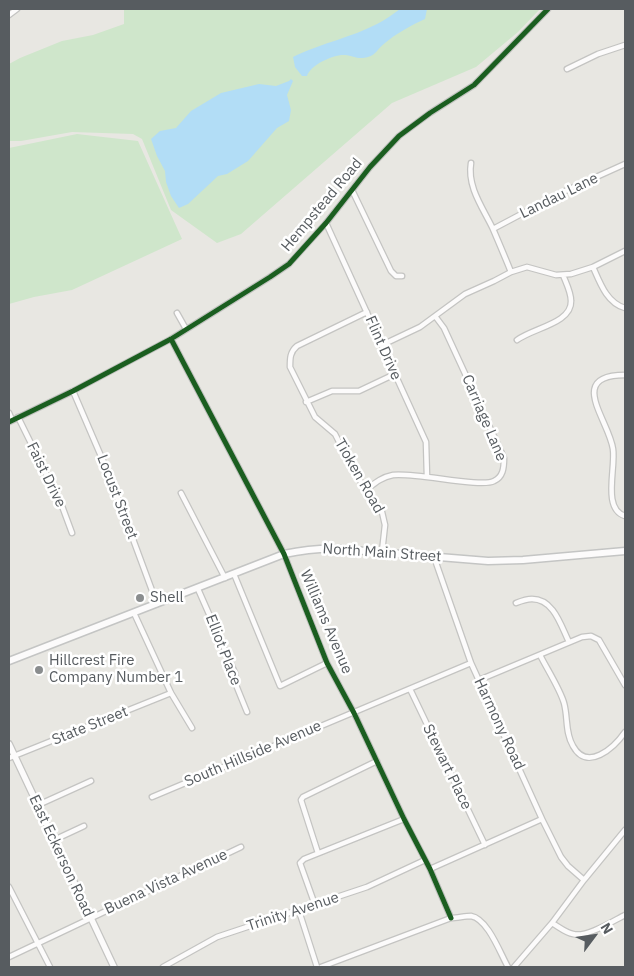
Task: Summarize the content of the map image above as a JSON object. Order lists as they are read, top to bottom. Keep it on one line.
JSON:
{"streets":{"main road":["North Main Street"],"street":["Landau Lane","Hempstead Road","Flint Drive","Carriage Lane","Faist Drive","Tioken Road","Locust Street","Williams Avenue","Elliot Place","Harmony Road","State Street","South Hillside Avenue","Stewart Place","East Eckerson Road","Buena Vista Avenue","Trinity Avenue"]},"crossings":[["Hempstead Road","Flint Drive"],["Hempstead Road","Faist Drive"],["Hempstead Road","Locust Street"],["Hempstead Road","Williams Avenue"],["Flint Drive","Carriage Lane"],["Flint Drive","Tioken Road"],["Carriage Lane","Tioken Road"],["Tioken Road","North Main Street"],["Locust Street","North Main Street"],["North Main Street","Williams Avenue"],["North Main Street","Elliot Place"],["North Main Street","Harmony Road"],["Williams Avenue","South Hillside Avenue"],["Williams Avenue","Trinity Avenue"],["Harmony Road","South Hillside Avenue"],["State Street","East Eckerson Road"],["South Hillside Avenue","Stewart Place"],["East Eckerson Road","Buena Vista Avenue"]],"places":["Shell","Hillcrest Fire Company Number 1"],"north":"top right"}
